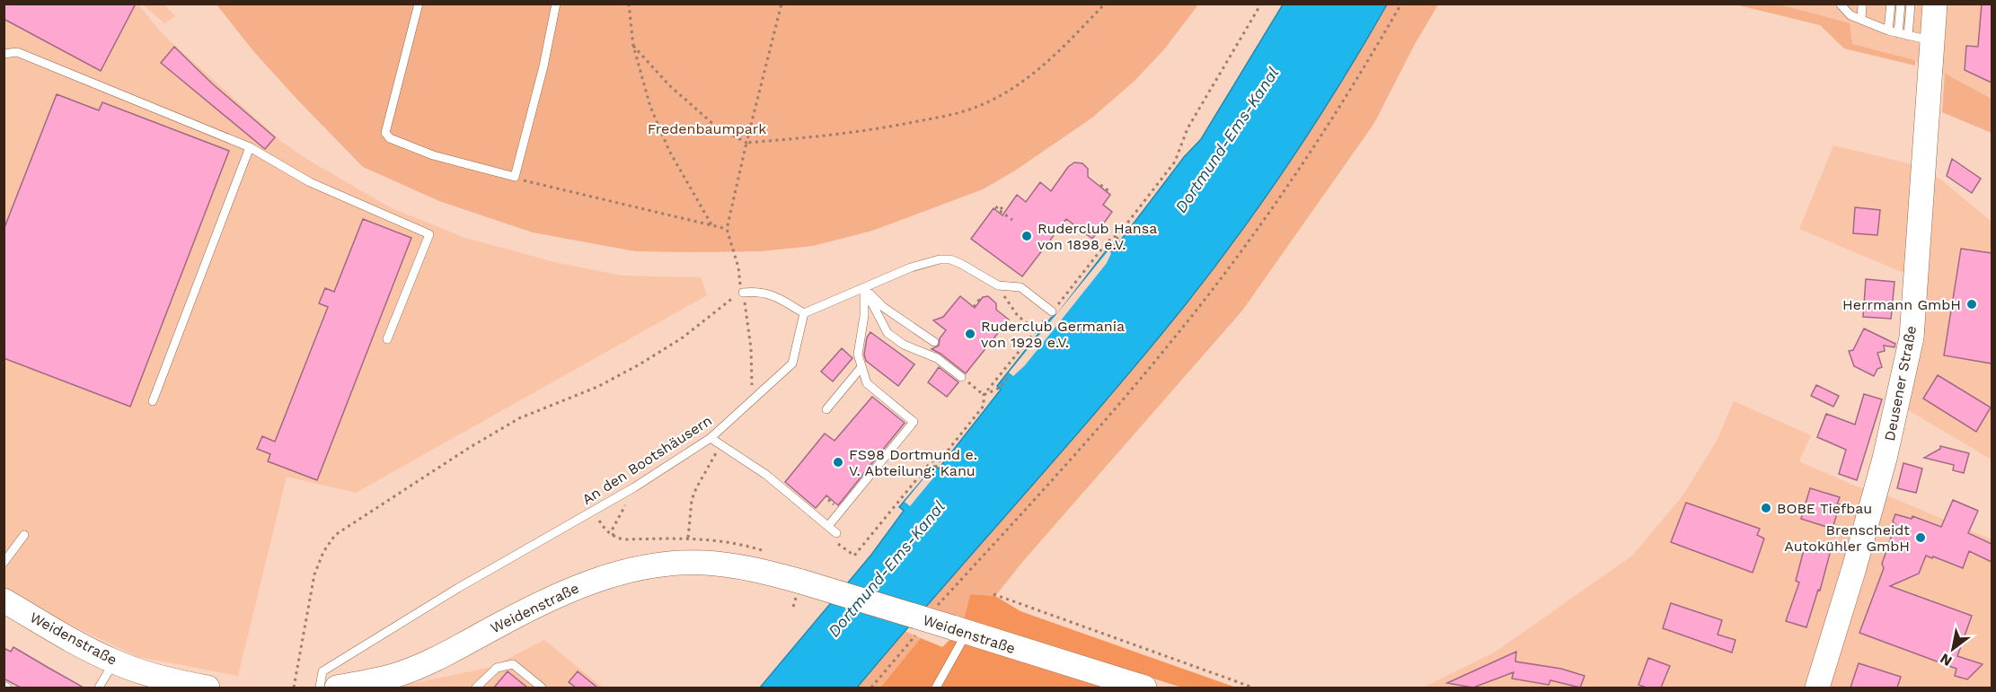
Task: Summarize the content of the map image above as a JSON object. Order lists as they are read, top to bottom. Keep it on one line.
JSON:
{"streets":{"street":["Deusener Straße","Weidenstraße"],"lane":["An den Bootshäusern"]},"water":["Dortmund-Ems-Kanal"],"parks":["Fredenbaumpark"],"places":["Ruderclub Hansa von 1898 e.V.","Herrmann GmbH","Ruderclub Germania von 1929 e.V.","FS98 Dortmund e. V. Abteilung: Kanu","BOBE Tiefbau","Brenscheidt Autokühler GmbH"],"north":"bottom left"}
